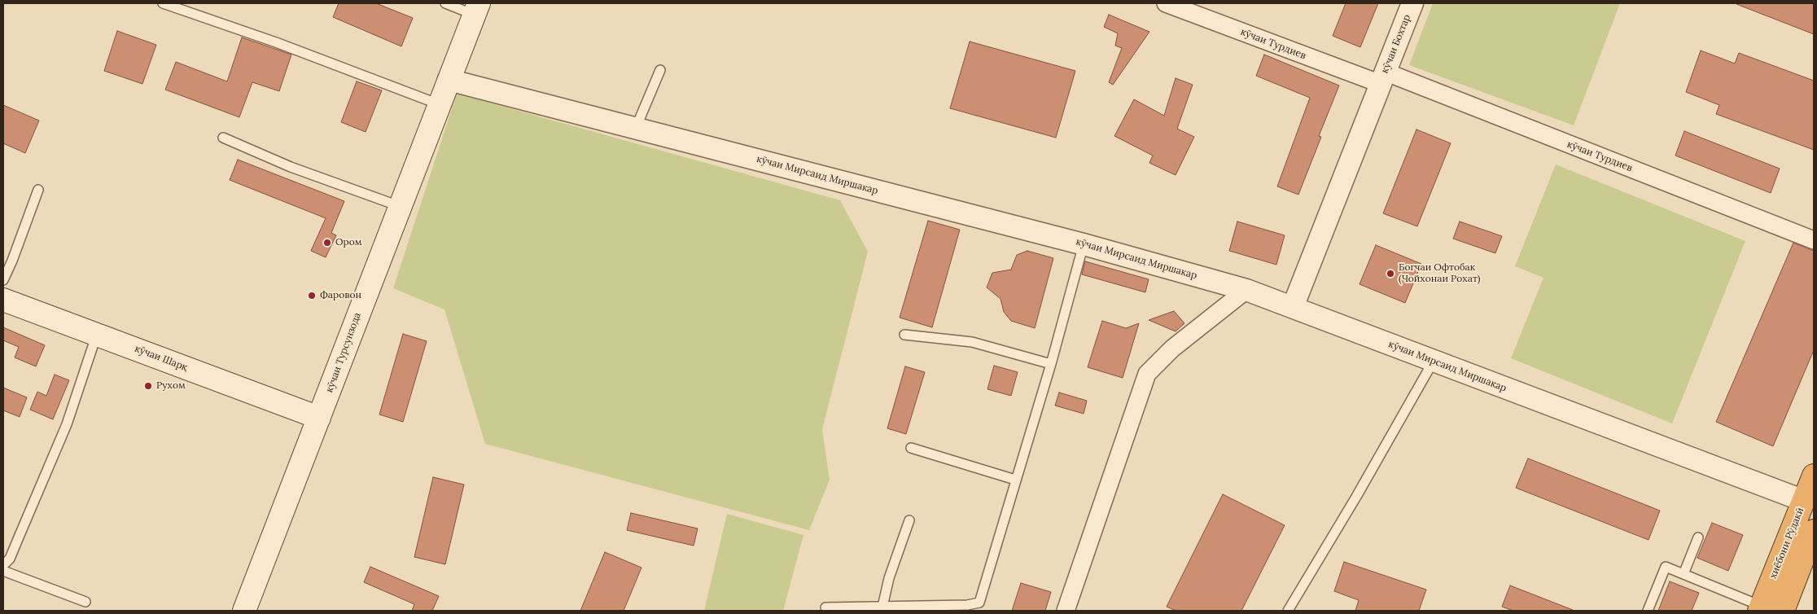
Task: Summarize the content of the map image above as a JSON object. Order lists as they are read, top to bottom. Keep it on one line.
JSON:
{"streets":{"highway":["хиёбони Рӯдакӣ"],"main road":["кӯчаи Турсунзода","кӯчаи Шарқ"],"street":["кӯчаи Турдиев","кӯчаи Бохтар","кӯчаи Мирсаид Миршакар"]},"crossings":[["кӯчаи Турдиев","кӯчаи Бохтар"],["кӯчаи Бохтар","кӯчаи Мирсаид Миршакар"],["кӯчаи Мирсаид Миршакар","кӯчаи Турсунзода"],["кӯчаи Мирсаид Миршакар","хиёбони Рӯдакӣ"],["кӯчаи Турсунзода","кӯчаи Шарқ"]],"places":["Ором","Богчаи Офтобак (Чойхонаи Рохат)","Фаровон","Рухом"]}
